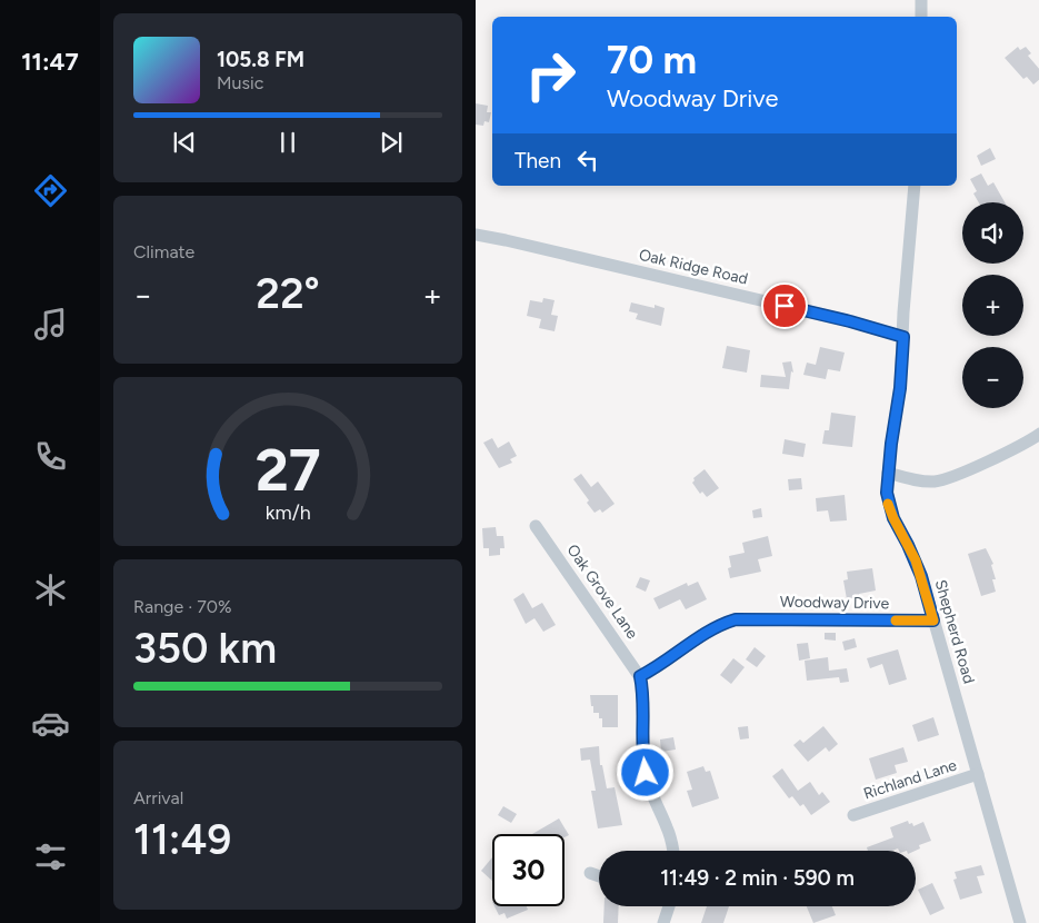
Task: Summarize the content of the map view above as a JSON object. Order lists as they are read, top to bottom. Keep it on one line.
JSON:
{"streets":{"street":["Oak Ridge Road","Oak Grove Lane","Woodway Drive","Shepherd Road","Richland Lane"]},"crossings":[["Oak Ridge Road","Shepherd Road"],["Oak Grove Lane","Woodway Drive"],["Woodway Drive","Shepherd Road"],["Shepherd Road","Richland Lane"]],"page":{"tabs":"11:47","turn":["70 m","Woodway Drive"],"song":["105.8 FM","Music"],"then":"Then","tile":["Climate",["Range · 70%","350 km"],["Arrival","11:49"]],"map_buttons":["+","−"],"heat":["−","22°","+"],"limit":"30","trip":"11:49 · 2 min · 590 m","gauge":["27","km/h"]}}
